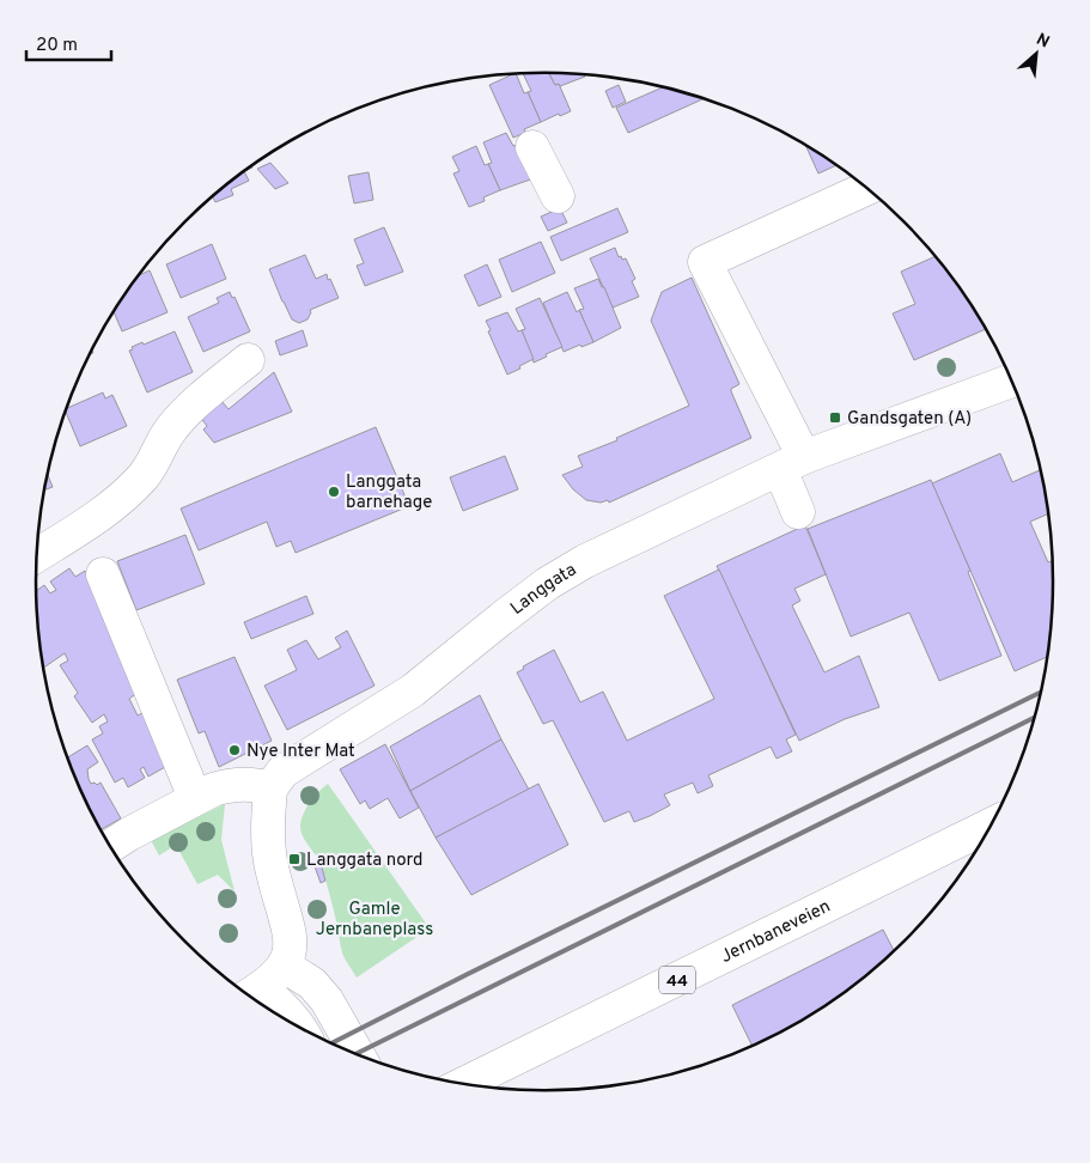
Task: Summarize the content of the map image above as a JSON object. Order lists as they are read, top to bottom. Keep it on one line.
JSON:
{"streets":{"street":["Langgata","Jernbaneveien","44"]},"parks":["Gamle Jernbaneplass"],"places":{"transit":["Gandsgaten (A)","Langgata nord"],"other":["Langgata barnehage","Nye Inter Mat"]},"scale_bar":"20 m","north":"top right"}
